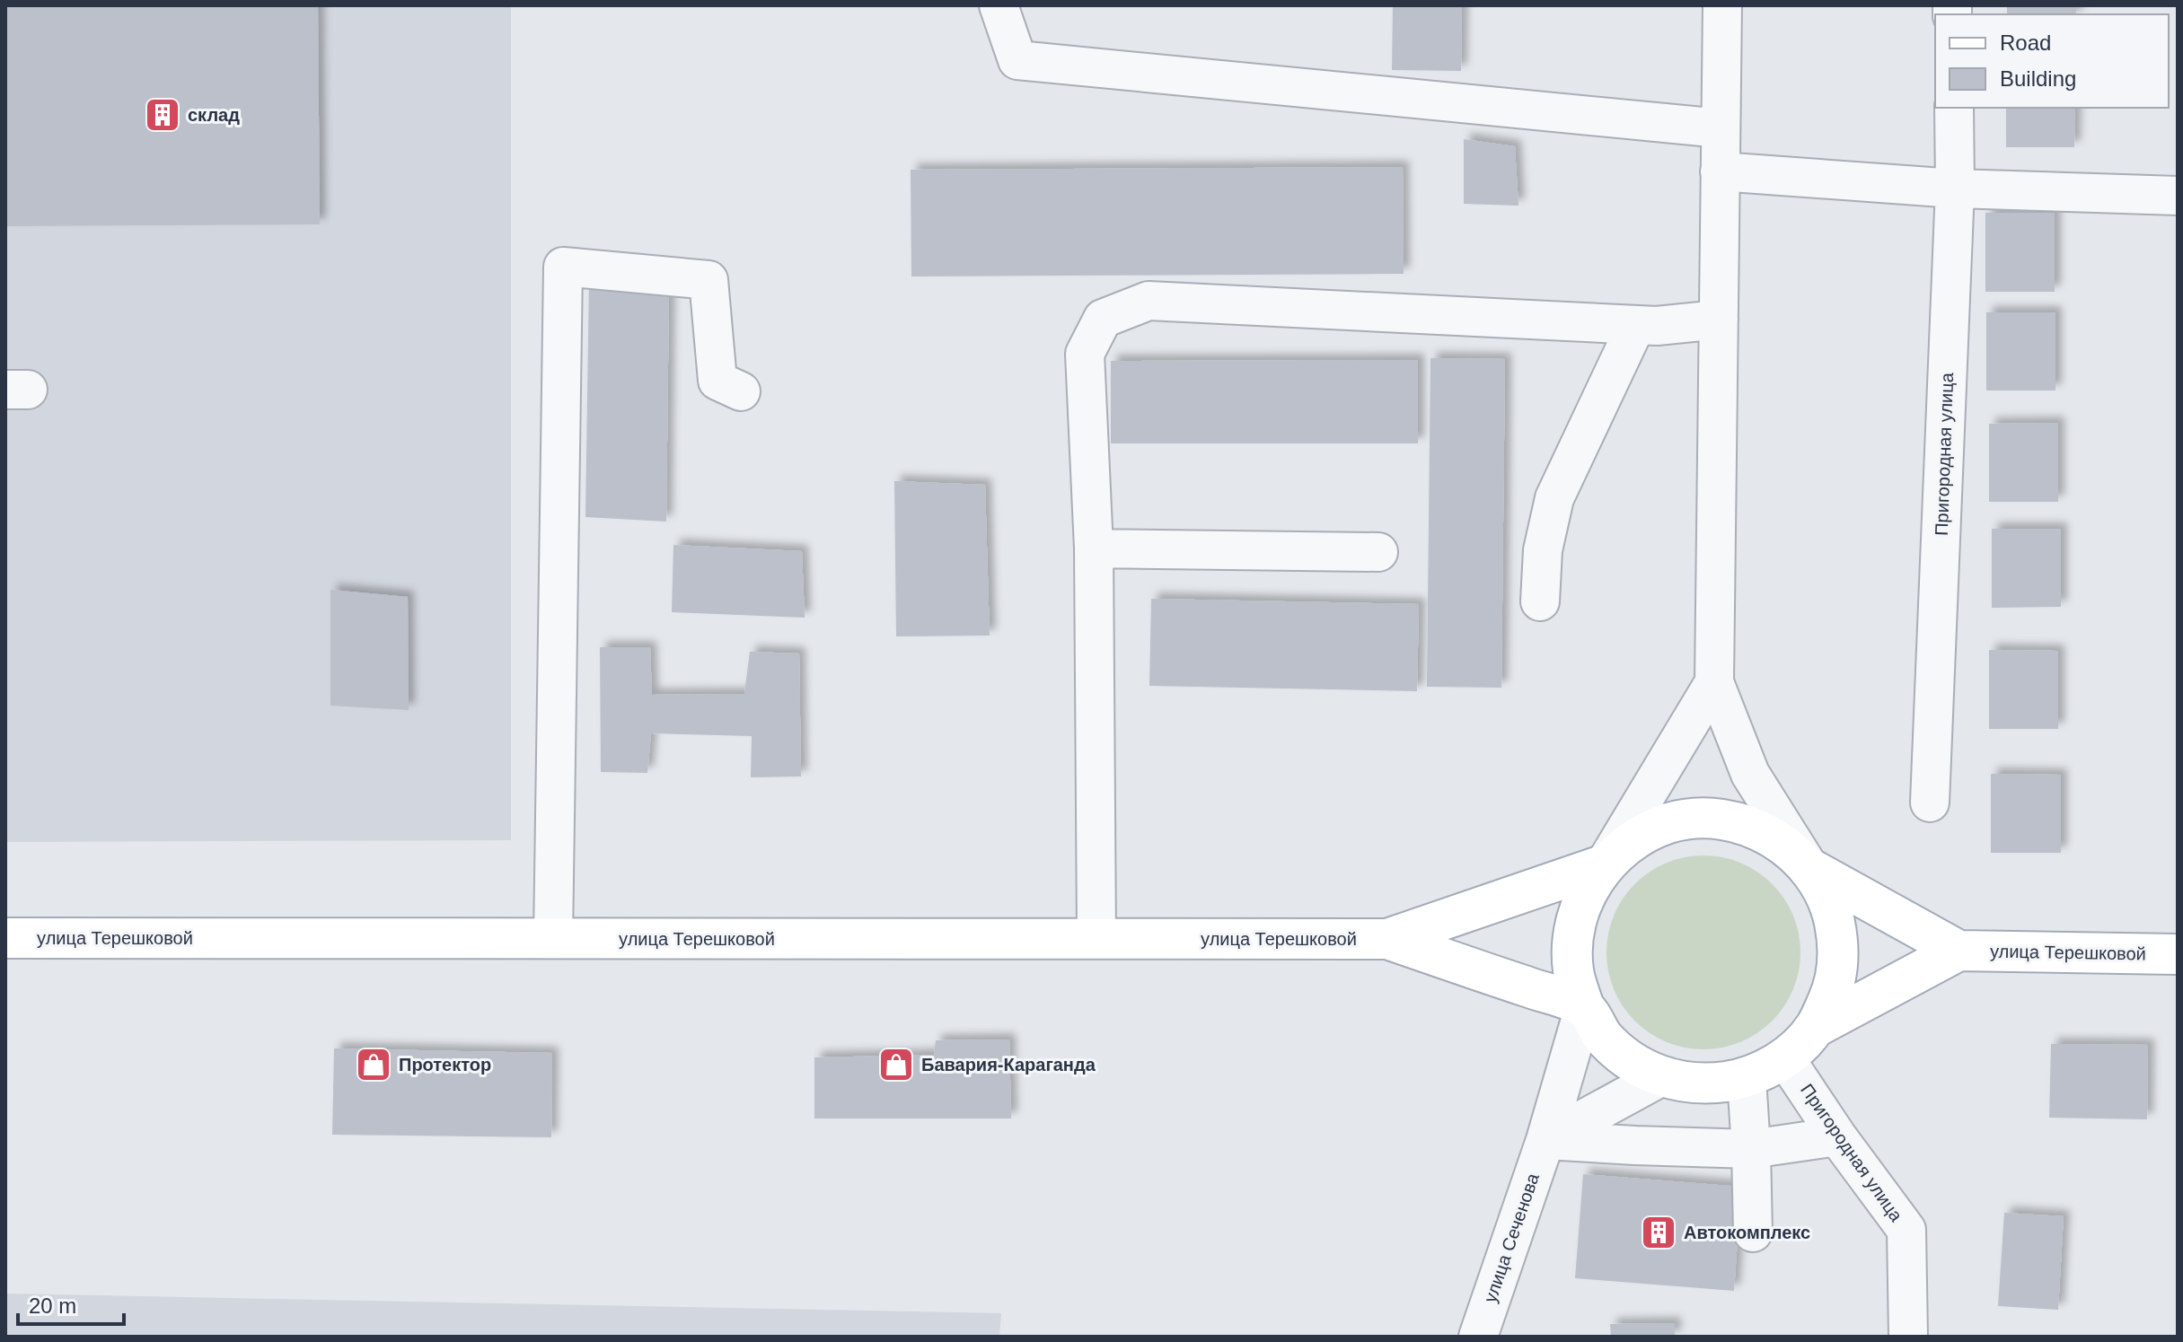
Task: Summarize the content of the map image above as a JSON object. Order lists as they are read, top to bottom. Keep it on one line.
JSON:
{"streets":{"main road":["улица Терешковой"],"street":["Пригородная улица","улица Сеченова"]},"crossings":[["Пригородная улица","улица Терешковой"],["улица Терешковой","улица Сеченова"]],"places":{"building":["склад","Автокомплекс"],"shop":["Протектор","Бавария-Караганда"]},"legend":["Road","Building"],"scale_bar":"20 m"}
